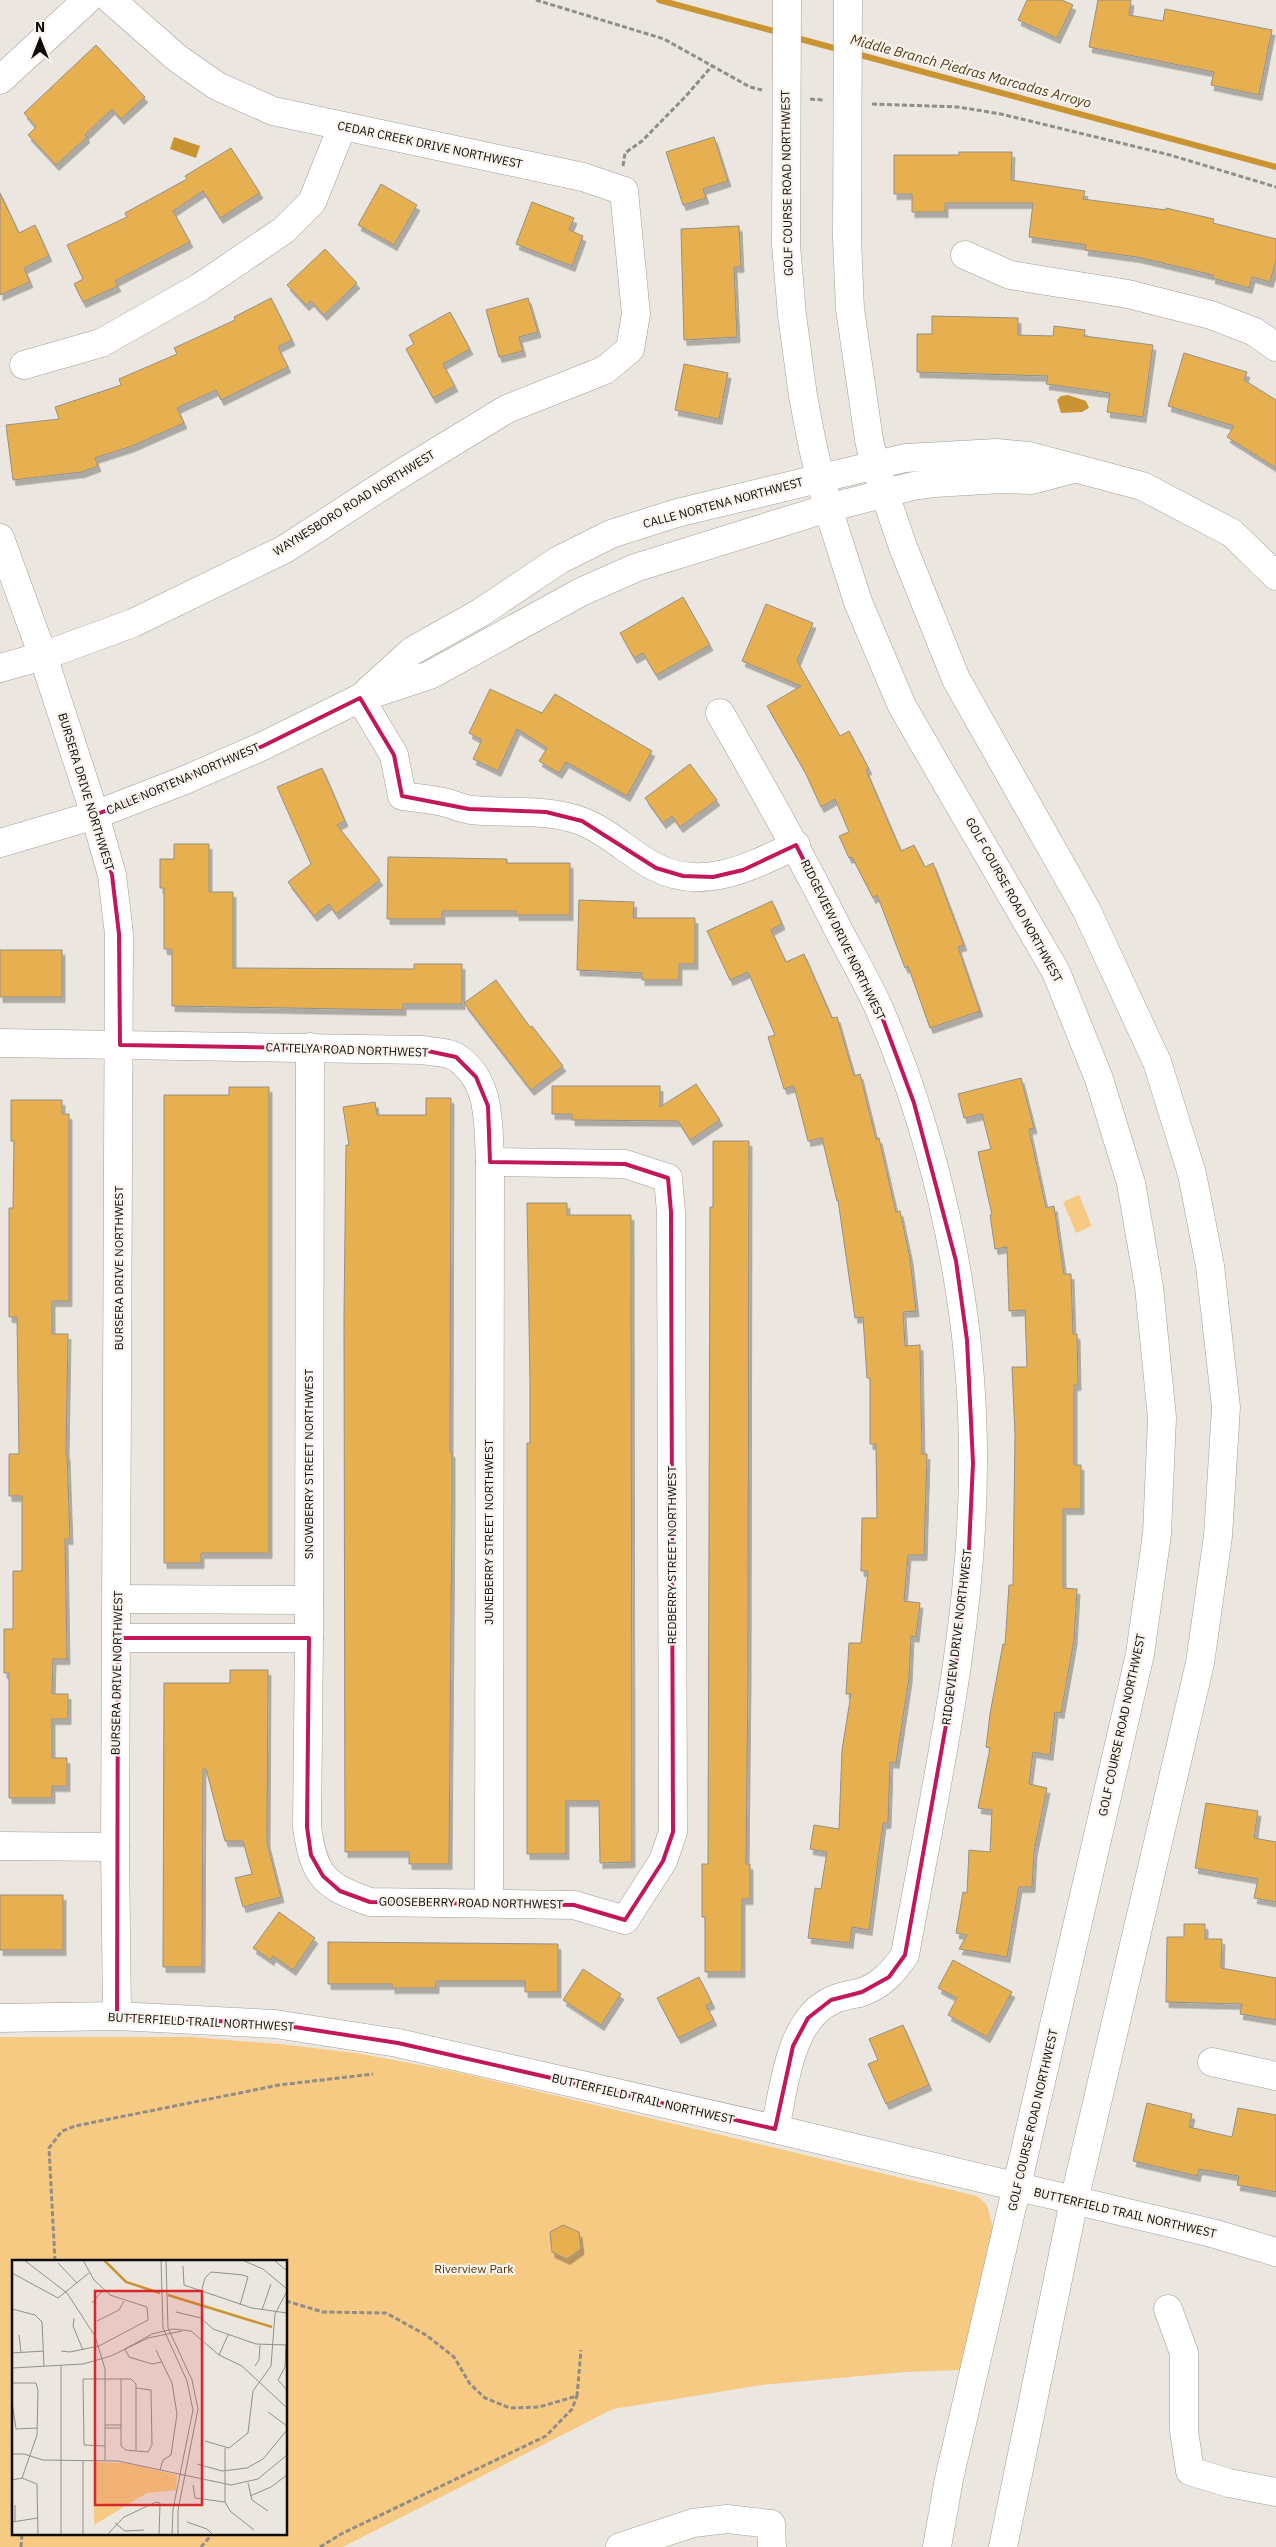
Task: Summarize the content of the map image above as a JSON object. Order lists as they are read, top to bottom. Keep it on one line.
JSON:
{"streets":{"street":["CEDAR CREEK DRIVE NORTHWEST","GOLF COURSE ROAD NORTHWEST","WAYNESBORO ROAD NORTHWEST","CALLE NORTENA NORTHWEST","BURSERA DRIVE NORTHWEST","RIDGEVIEW DRIVE NORTHWEST","CATTELYA ROAD NORTHWEST","SNOWBERRY STREET NORTHWEST","JUNEBERRY STREET NORTHWEST","REDBERRY STREET NORTHWEST","GOOSEBERRY ROAD NORTHWEST","BUTTERFIELD TRAIL NORTHWEST"]},"crossings":[["CEDAR CREEK DRIVE NORTHWEST","WAYNESBORO ROAD NORTHWEST"],["GOLF COURSE ROAD NORTHWEST","CALLE NORTENA NORTHWEST"],["GOLF COURSE ROAD NORTHWEST","BUTTERFIELD TRAIL NORTHWEST"],["WAYNESBORO ROAD NORTHWEST","BURSERA DRIVE NORTHWEST"],["CALLE NORTENA NORTHWEST","BURSERA DRIVE NORTHWEST"],["BURSERA DRIVE NORTHWEST","CATTELYA ROAD NORTHWEST"],["BURSERA DRIVE NORTHWEST","BUTTERFIELD TRAIL NORTHWEST"],["RIDGEVIEW DRIVE NORTHWEST","BUTTERFIELD TRAIL NORTHWEST"],["CATTELYA ROAD NORTHWEST","SNOWBERRY STREET NORTHWEST"],["CATTELYA ROAD NORTHWEST","JUNEBERRY STREET NORTHWEST"],["CATTELYA ROAD NORTHWEST","REDBERRY STREET NORTHWEST"],["SNOWBERRY STREET NORTHWEST","GOOSEBERRY ROAD NORTHWEST"],["JUNEBERRY STREET NORTHWEST","REDBERRY STREET NORTHWEST"],["JUNEBERRY STREET NORTHWEST","GOOSEBERRY ROAD NORTHWEST"],["REDBERRY STREET NORTHWEST","GOOSEBERRY ROAD NORTHWEST"]],"water":["Middle Branch Piedras Marcadas Arroyo"],"parks":["Riverview Park"],"north":"top"}
